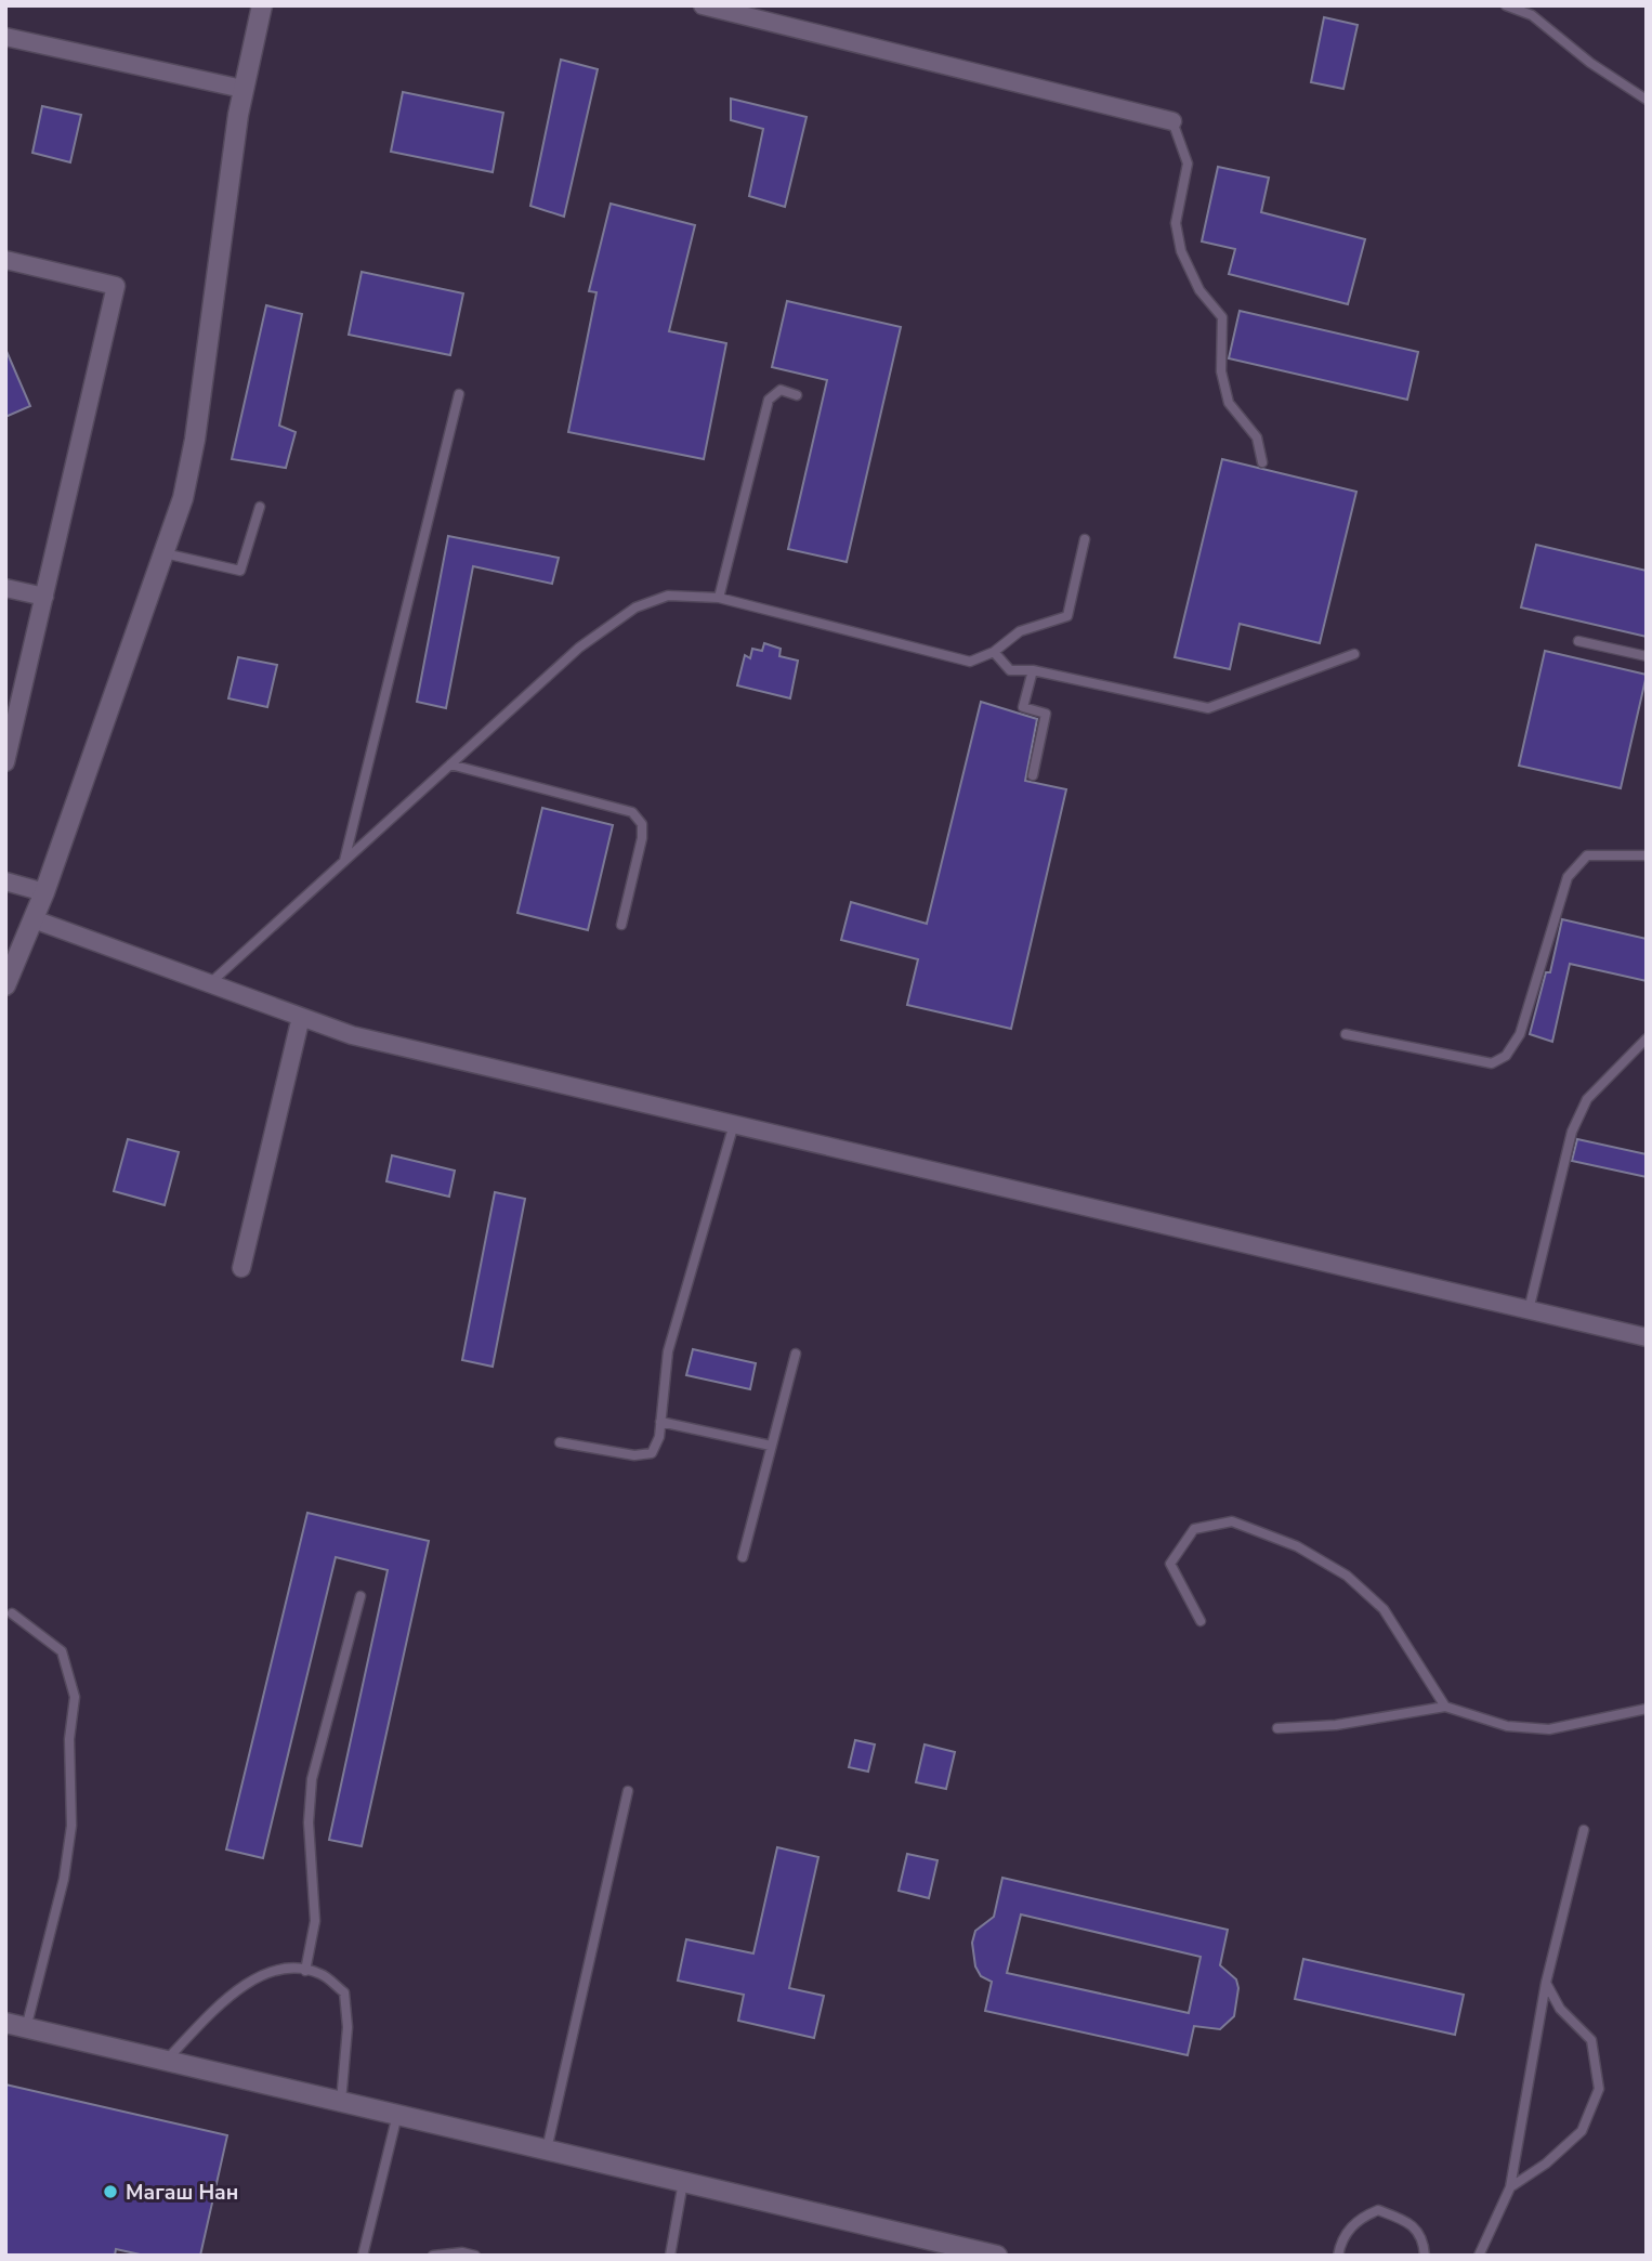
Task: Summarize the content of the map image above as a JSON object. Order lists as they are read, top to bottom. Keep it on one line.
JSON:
{"places":["Магаш Нан"]}
